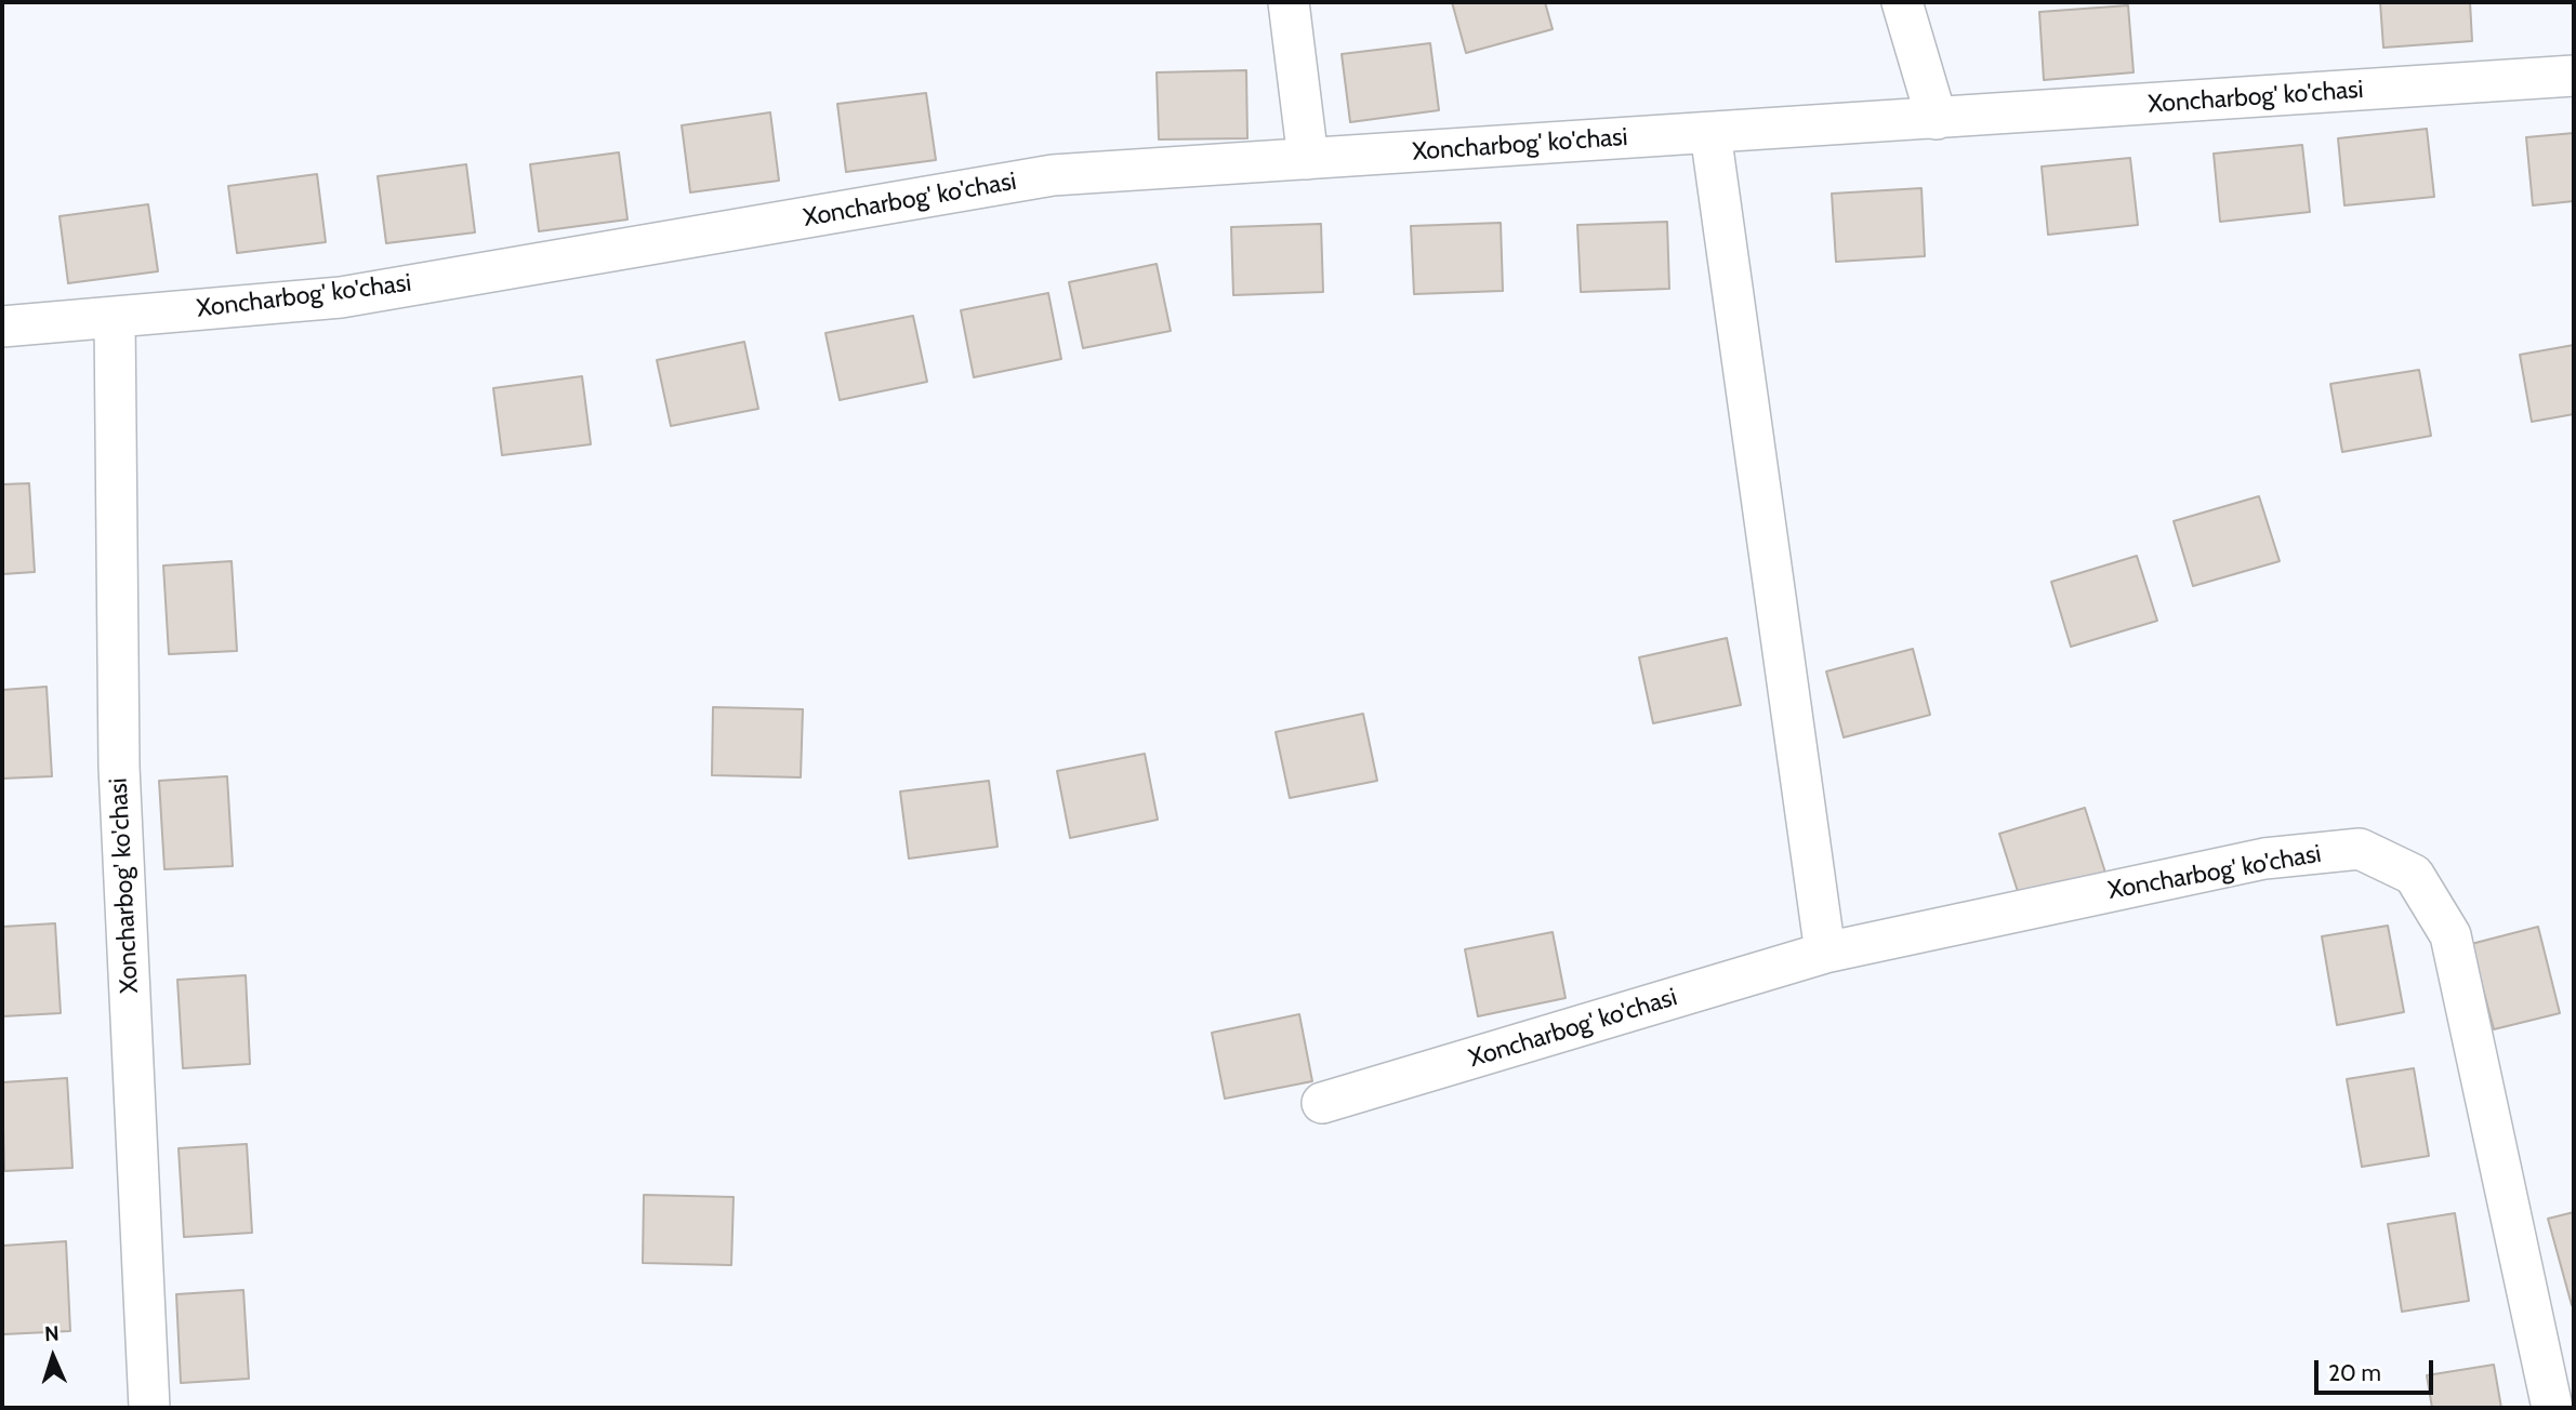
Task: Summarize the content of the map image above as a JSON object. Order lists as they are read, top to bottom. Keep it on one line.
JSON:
{"streets":{"street":["Xoncharbog' ko'chasi"]},"scale_bar":"20 m","north":"top"}
